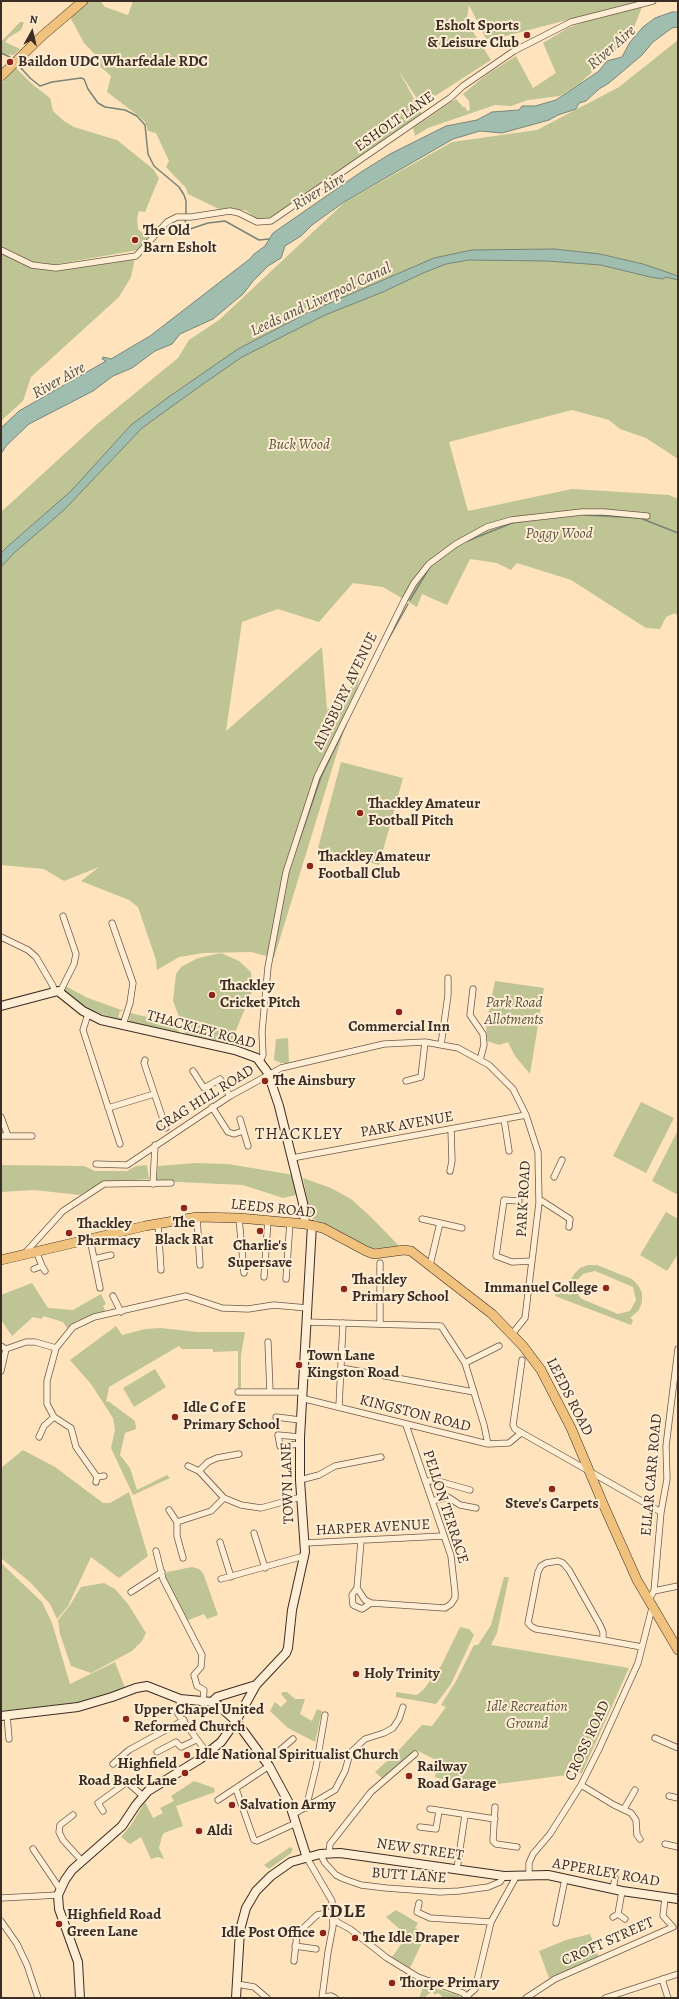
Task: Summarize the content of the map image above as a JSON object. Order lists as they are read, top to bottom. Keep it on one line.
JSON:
{"streets":{"main road":["LEEDS ROAD"],"street":["ESHOLT LANE","AINSBURY AVENUE","THACKLEY ROAD","CRAG HILL ROAD","PARK AVENUE","PARK ROAD","KINGSTON ROAD","ELLAR CARR ROAD","TOWN LANE","PELLON TERRACE","HARPER AVENUE","CROSS ROAD","NEW STREET","APPERLEY ROAD","BUTT LANE","CROFT STREET"]},"crossings":[["AINSBURY AVENUE","THACKLEY ROAD"],["THACKLEY ROAD","CRAG HILL ROAD"],["THACKLEY ROAD","PARK AVENUE"],["THACKLEY ROAD","PARK ROAD"],["THACKLEY ROAD","LEEDS ROAD"],["THACKLEY ROAD","TOWN LANE"],["CRAG HILL ROAD","PARK ROAD"],["PARK AVENUE","PARK ROAD"],["PARK ROAD","LEEDS ROAD"],["LEEDS ROAD","ELLAR CARR ROAD"],["LEEDS ROAD","TOWN LANE"],["LEEDS ROAD","CROSS ROAD"],["KINGSTON ROAD","TOWN LANE"],["KINGSTON ROAD","PELLON TERRACE"],["ELLAR CARR ROAD","CROSS ROAD"],["TOWN LANE","HARPER AVENUE"],["PELLON TERRACE","HARPER AVENUE"],["CROSS ROAD","NEW STREET"],["CROSS ROAD","APPERLEY ROAD"],["NEW STREET","APPERLEY ROAD"],["NEW STREET","BUTT LANE"],["APPERLEY ROAD","CROFT STREET"]],"districts":["THACKLEY","IDLE"],"water":["River Aire","Leeds and Liverpool Canal"],"parks":["Buck Wood","Poggy Wood","Park Road Allotments","Idle Recreation Ground"],"places":["Esholt Sports & Leisure Club","Baildon UDC Wharfedale RDC","The Old Barn Esholt","Thackley Amateur Football Pitch","Thackley Amateur Football Club","Thackley Cricket Pitch","Commercial Inn","The Ainsbury","The Black Rat","Charlie's Supersave","Thackley Pharmacy","Immanuel College","Thackley Primary School","Town Lane Kingston Road","Idle C of E Primary School","Steve's Carpets","Holy Trinity","Upper Chapel United Reformed Church","Idle National Spiritualist Church","Highfield Road Back Lane","Railway Road Garage","Salvation Army","Aldi","Highfield Road Green Lane","Idle Post Office","The Idle Draper","Thorpe Primary"],"north":"top"}
